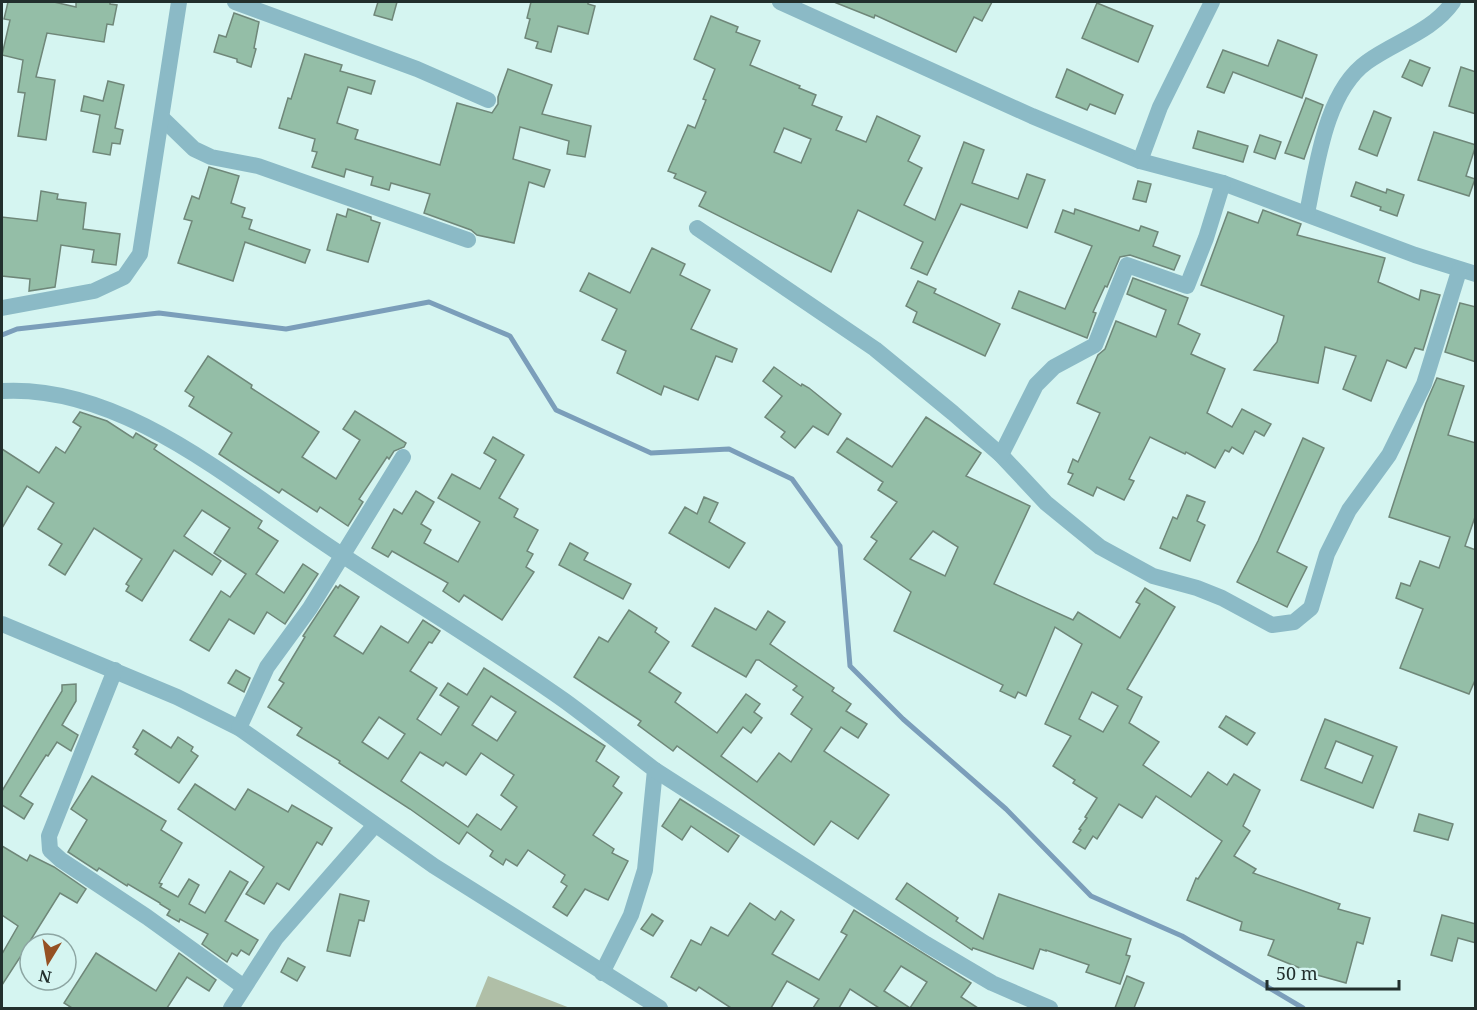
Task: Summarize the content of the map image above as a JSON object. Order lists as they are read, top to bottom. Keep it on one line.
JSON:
{"scale_bar":"50 m","north":"bottom"}
